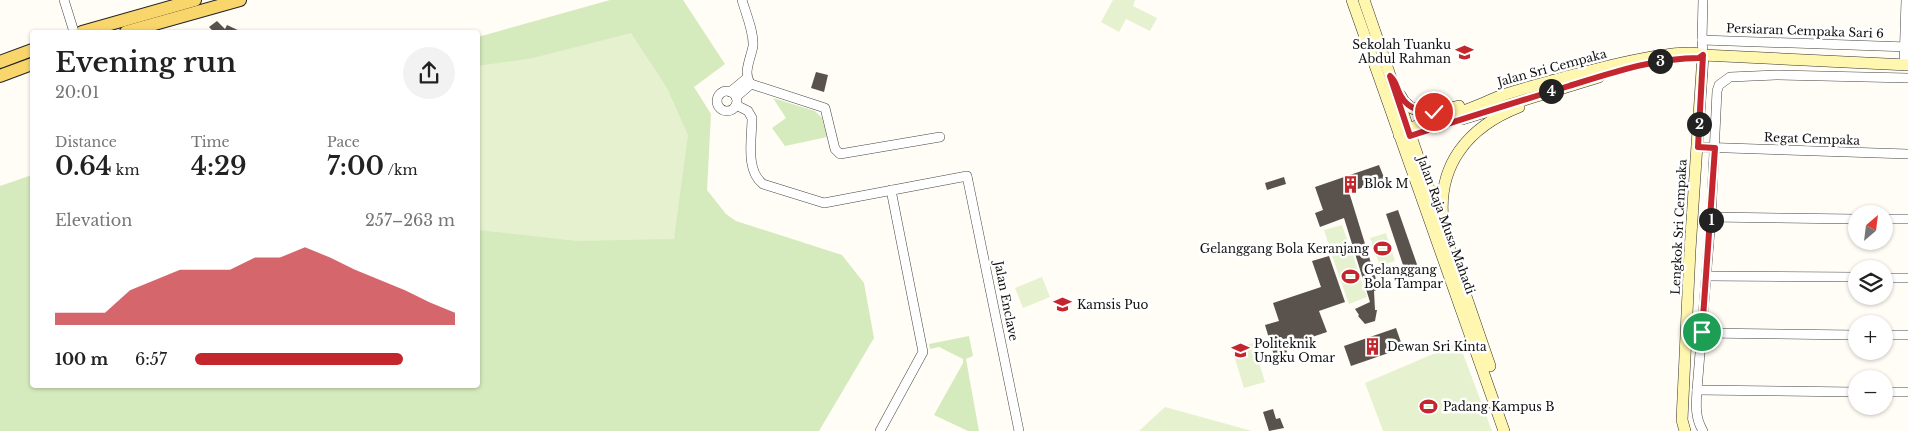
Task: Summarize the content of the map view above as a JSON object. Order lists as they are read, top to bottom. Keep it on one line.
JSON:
{"streets":{"main road":["Jalan Sri Cempaka","Jalan Raja Musa Mahadi","Lengkok Sri Cempaka"],"street":["Persiaran Cempaka Sari 6","Regat Cempaka","Jalan Enclave"]},"crossings":[["Jalan Sri Cempaka","Jalan Raja Musa Mahadi"],["Jalan Sri Cempaka","Lengkok Sri Cempaka"],["Regat Cempaka","Lengkok Sri Cempaka"]],"places":{"school or university":["Sekolah Tuanku Abdul Rahman","Kamsis Puo","Politeknik Ungku Omar"],"building":["Blok M","Dewan Sri Kinta"],"sports":["Gelanggang Bola Keranjang","Gelanggang Bola Tampar","Padang Kampus B"]},"north":"top right","page":{"heading":["Evening run","20:01"],"pins":["3","4","2","1"],"stats":[["Distance","0.64 km"],["Time","4:29"],["Pace","7:00 /km"]],"chart":["Elevation","257–263 m"],"map_buttons":["+","−"],"list":[{"name":"100 m","note":"6:57"}]}}
